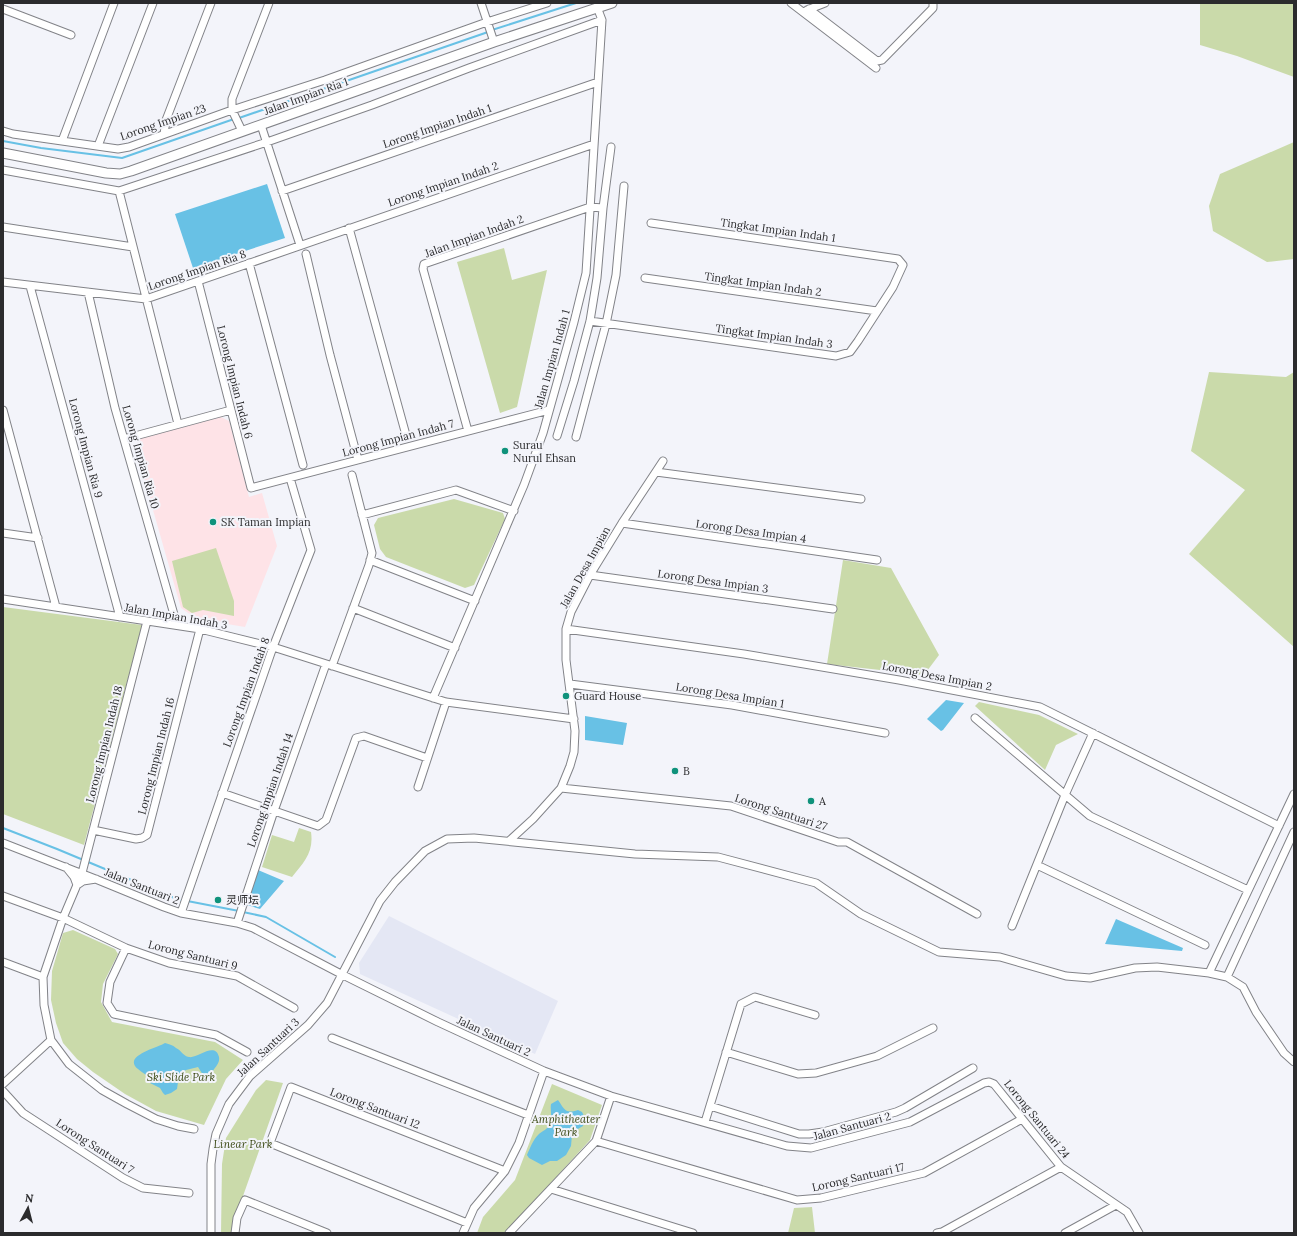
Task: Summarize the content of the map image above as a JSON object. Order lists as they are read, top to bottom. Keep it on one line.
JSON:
{"streets":{"street":["Jalan Impian Ria 1","Lorong Impian 23","Lorong Impian Indah 1","Lorong Impian Indah 2","Tingkat Impian Indah 1","Jalan Impian Indah 2","Lorong Impian Ria 8","Tingkat Impian Indah 2","Tingkat Impian Indah 3","Jalan Impian Indah 1","Lorong Impian Indah 6","Lorong Impian Indah 7","Lorong Impian Ria 9","Lorong Impian Ria 10","Lorong Desa Impian 4","Jalan Desa Impian","Lorong Desa Impian 3","Jalan Impian Indah 3","Lorong Desa Impian 2","Lorong Impian Indah 8","Lorong Desa Impian 1","Lorong Impian Indah 18","Lorong Impian Indah 16","Lorong Impian Indah 14","Lorong Santuari 27","Jalan Santuari 2","Lorong Santuari 9","Jalan Santuari 3","Lorong Santuari 12","Lorong Santuari 24","Lorong Santuari 7","Lorong Santuari 17"]},"crossings":[["Jalan Impian Ria 1","Jalan Impian Indah 1"],["Lorong Impian Indah 1","Jalan Impian Indah 1"],["Lorong Impian Indah 2","Lorong Impian Ria 8"],["Lorong Impian Indah 2","Jalan Impian Indah 1"],["Tingkat Impian Indah 1","Tingkat Impian Indah 3"],["Jalan Impian Indah 2","Jalan Impian Indah 1"],["Jalan Impian Indah 2","Lorong Impian Indah 7"],["Lorong Impian Ria 8","Lorong Impian Indah 6"],["Lorong Impian Ria 8","Lorong Impian Ria 9"],["Lorong Impian Ria 8","Lorong Impian Ria 10"],["Tingkat Impian Indah 2","Tingkat Impian Indah 3"],["Jalan Impian Indah 1","Lorong Impian Indah 7"],["Jalan Impian Indah 1","Jalan Impian Indah 3"],["Lorong Impian Indah 6","Lorong Impian Indah 7"],["Lorong Impian Indah 7","Lorong Impian Indah 8"],["Lorong Impian Ria 9","Jalan Impian Indah 3"],["Lorong Impian Ria 10","Jalan Impian Indah 3"],["Lorong Desa Impian 4","Jalan Desa Impian"],["Jalan Desa Impian","Lorong Desa Impian 3"],["Jalan Desa Impian","Jalan Impian Indah 3"],["Jalan Desa Impian","Lorong Desa Impian 2"],["Jalan Desa Impian","Lorong Desa Impian 1"],["Jalan Desa Impian","Lorong Santuari 27"],["Jalan Desa Impian","Jalan Santuari 3"],["Jalan Impian Indah 3","Lorong Impian Indah 8"],["Jalan Impian Indah 3","Lorong Impian Indah 18"],["Jalan Impian Indah 3","Lorong Impian Indah 16"],["Jalan Impian Indah 3","Lorong Impian Indah 14"],["Lorong Impian Indah 8","Jalan Santuari 2"],["Lorong Impian Indah 18","Lorong Impian Indah 16"],["Lorong Impian Indah 18","Jalan Santuari 2"],["Lorong Impian Indah 18","Lorong Santuari 9"],["Lorong Impian Indah 14","Jalan Santuari 2"],["Jalan Santuari 2","Jalan Santuari 3"],["Jalan Santuari 2","Lorong Santuari 24"],["Lorong Santuari 24","Lorong Santuari 17"]],"parks":["Ski Slide Park","Amphitheater Park","Linear Park"],"places":["Surau Nurul Ehsan","SK Taman Impian","Guard House","B","A","灵师坛"],"north":"top"}
